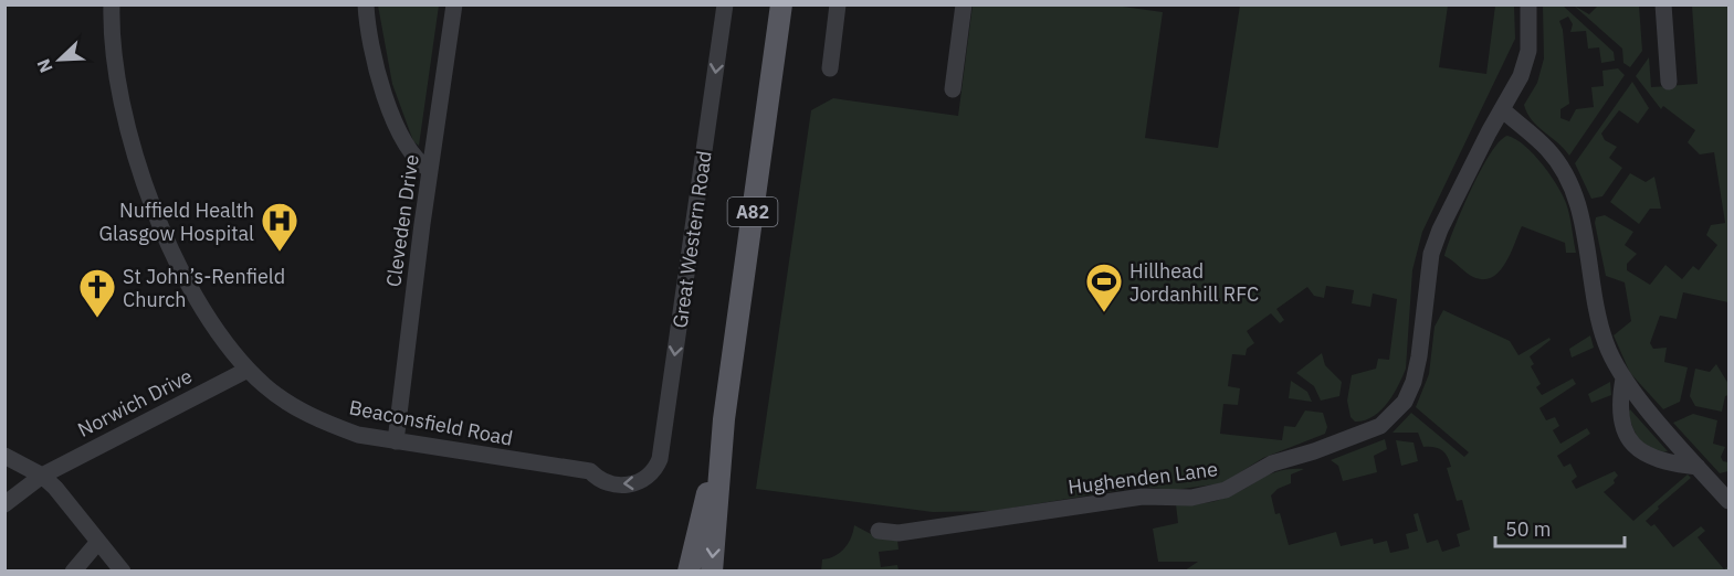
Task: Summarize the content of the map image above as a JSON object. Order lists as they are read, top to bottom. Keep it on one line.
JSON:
{"streets":{"main road":["A82"],"street":["Cleveden Drive","Great Western Road","Norwich Drive","Beaconsfield Road","Hughenden Lane"]},"crossings":[["Cleveden Drive","Beaconsfield Road"],["Great Western Road","Beaconsfield Road"],["Norwich Drive","Beaconsfield Road"]],"one_way":["Great Western Road"],"places":{"hospital":["Nuffield Health Glasgow Hospital"],"sports":["Hillhead Jordanhill RFC"],"church":["St John’s-Renfield Church"]},"scale_bar":"50 m","north":"bottom left"}
